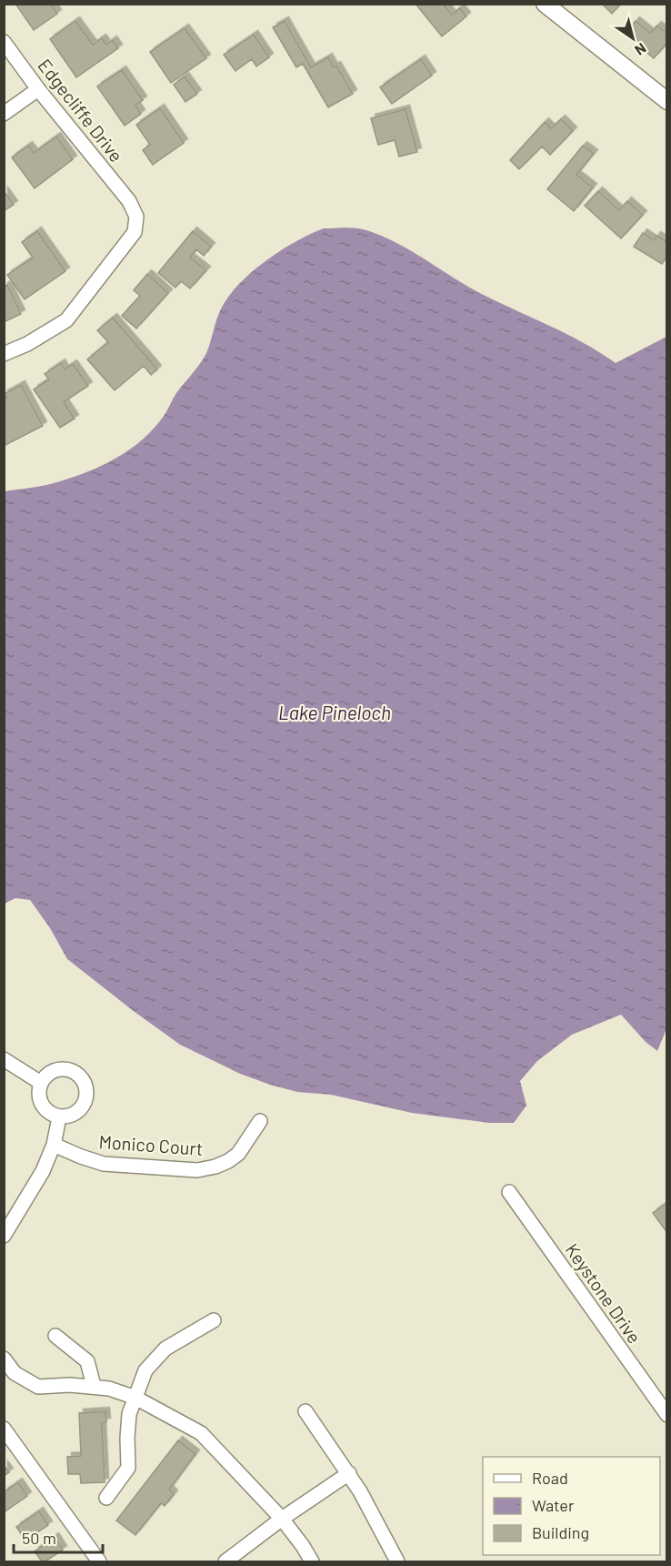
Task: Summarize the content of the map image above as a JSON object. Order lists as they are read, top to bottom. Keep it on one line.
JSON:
{"streets":{"street":["Edgecliffe Drive","Monico Court","Keystone Drive"]},"water":["Lake Pineloch"],"legend":["Road","Water","Building"],"scale_bar":"50 m","north":"bottom right"}
